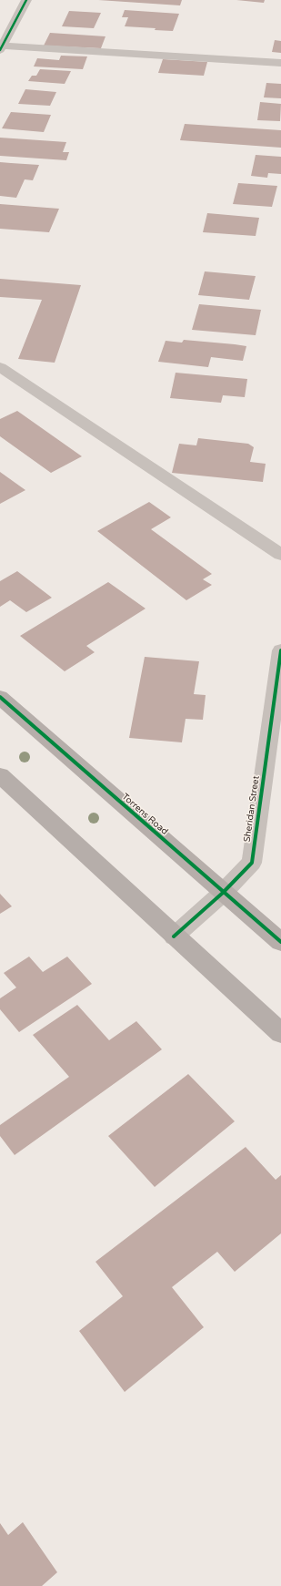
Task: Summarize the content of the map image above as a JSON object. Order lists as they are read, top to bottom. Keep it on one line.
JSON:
{"streets":{"main road":["Torrens Road"],"street":["Sheridan Street"]},"crossings":[["Sheridan Street","Torrens Road"]]}
